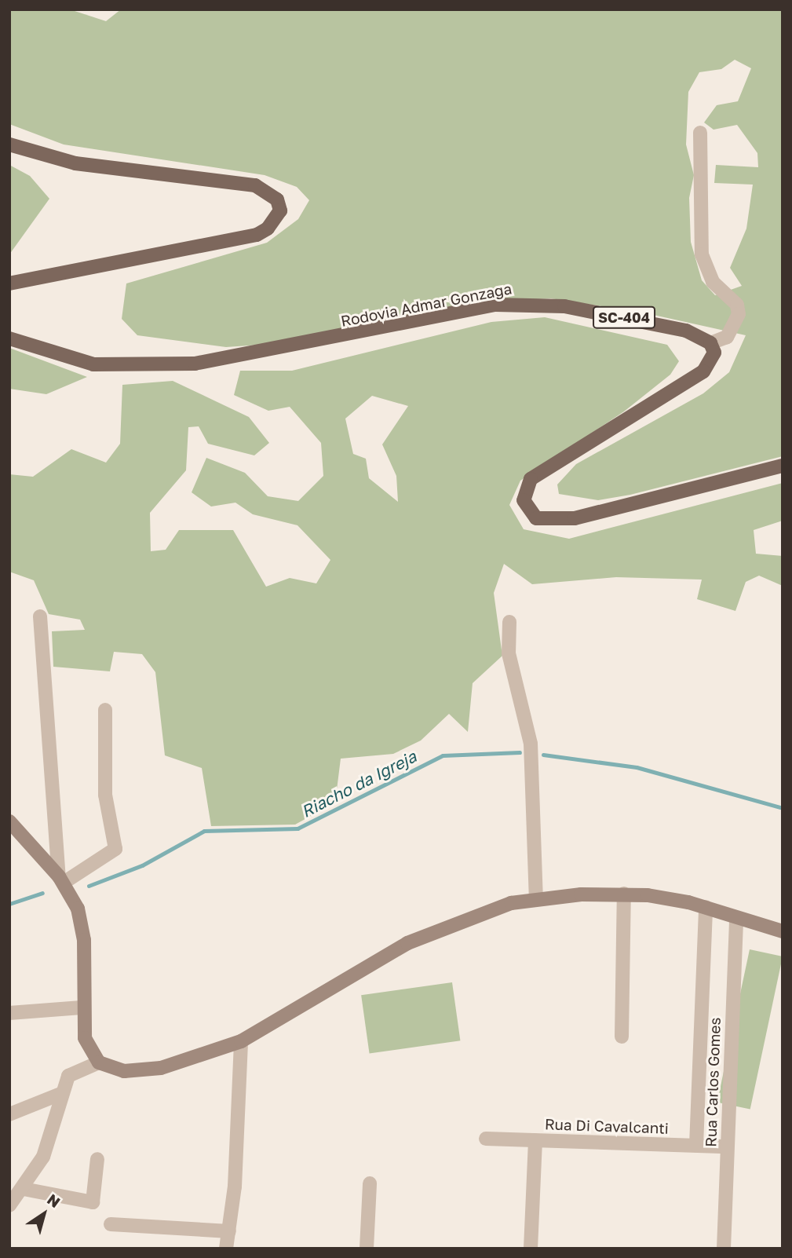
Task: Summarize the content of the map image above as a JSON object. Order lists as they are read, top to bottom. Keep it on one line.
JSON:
{"streets":{"main road":["Rodovia Admar Gonzaga","SC-404"],"street":["Rua Carlos Gomes","Rua Di Cavalcanti"]},"crossings":[["Rua Carlos Gomes","Rua Di Cavalcanti"]],"water":["Riacho da Igreja"],"north":"top right"}
